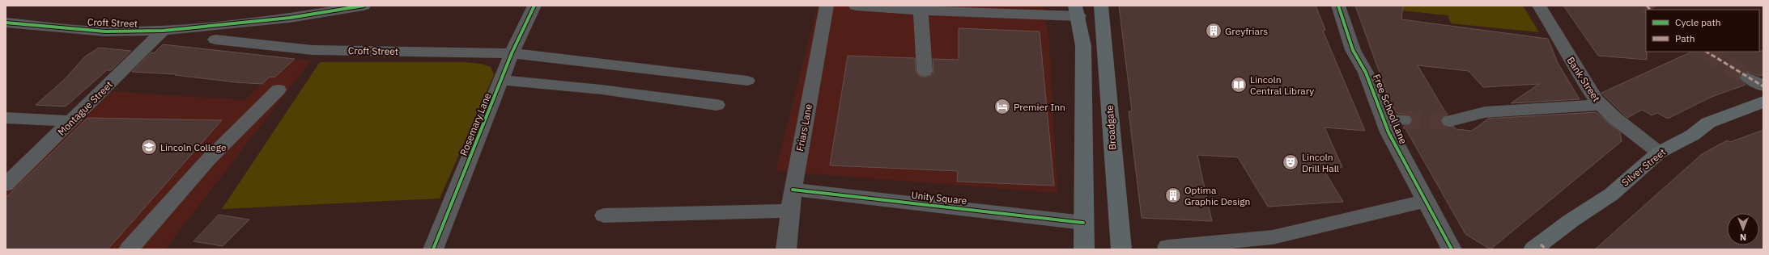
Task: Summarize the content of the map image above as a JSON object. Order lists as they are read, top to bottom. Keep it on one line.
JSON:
{"streets":{"main road":["Broadgate","Silver Street"],"street":["Croft Street","Bank Street","Montague Street","Free School Lane","Rosemary Lane","Friars Lane","Unity Square"]},"crossings":[["Croft Street","Montague Street"],["Croft Street","Rosemary Lane"],["Bank Street","Silver Street"],["Friars Lane","Unity Square"]],"places":{"building":["Greyfriars","Optima Graphic Design"],"library":["Lincoln Central Library"],"hotel":["Premier Inn"],"school or university":["Lincoln College"],"theatre":["Lincoln Drill Hall"]},"legend":["Cycle path","Path"],"north":"bottom"}
